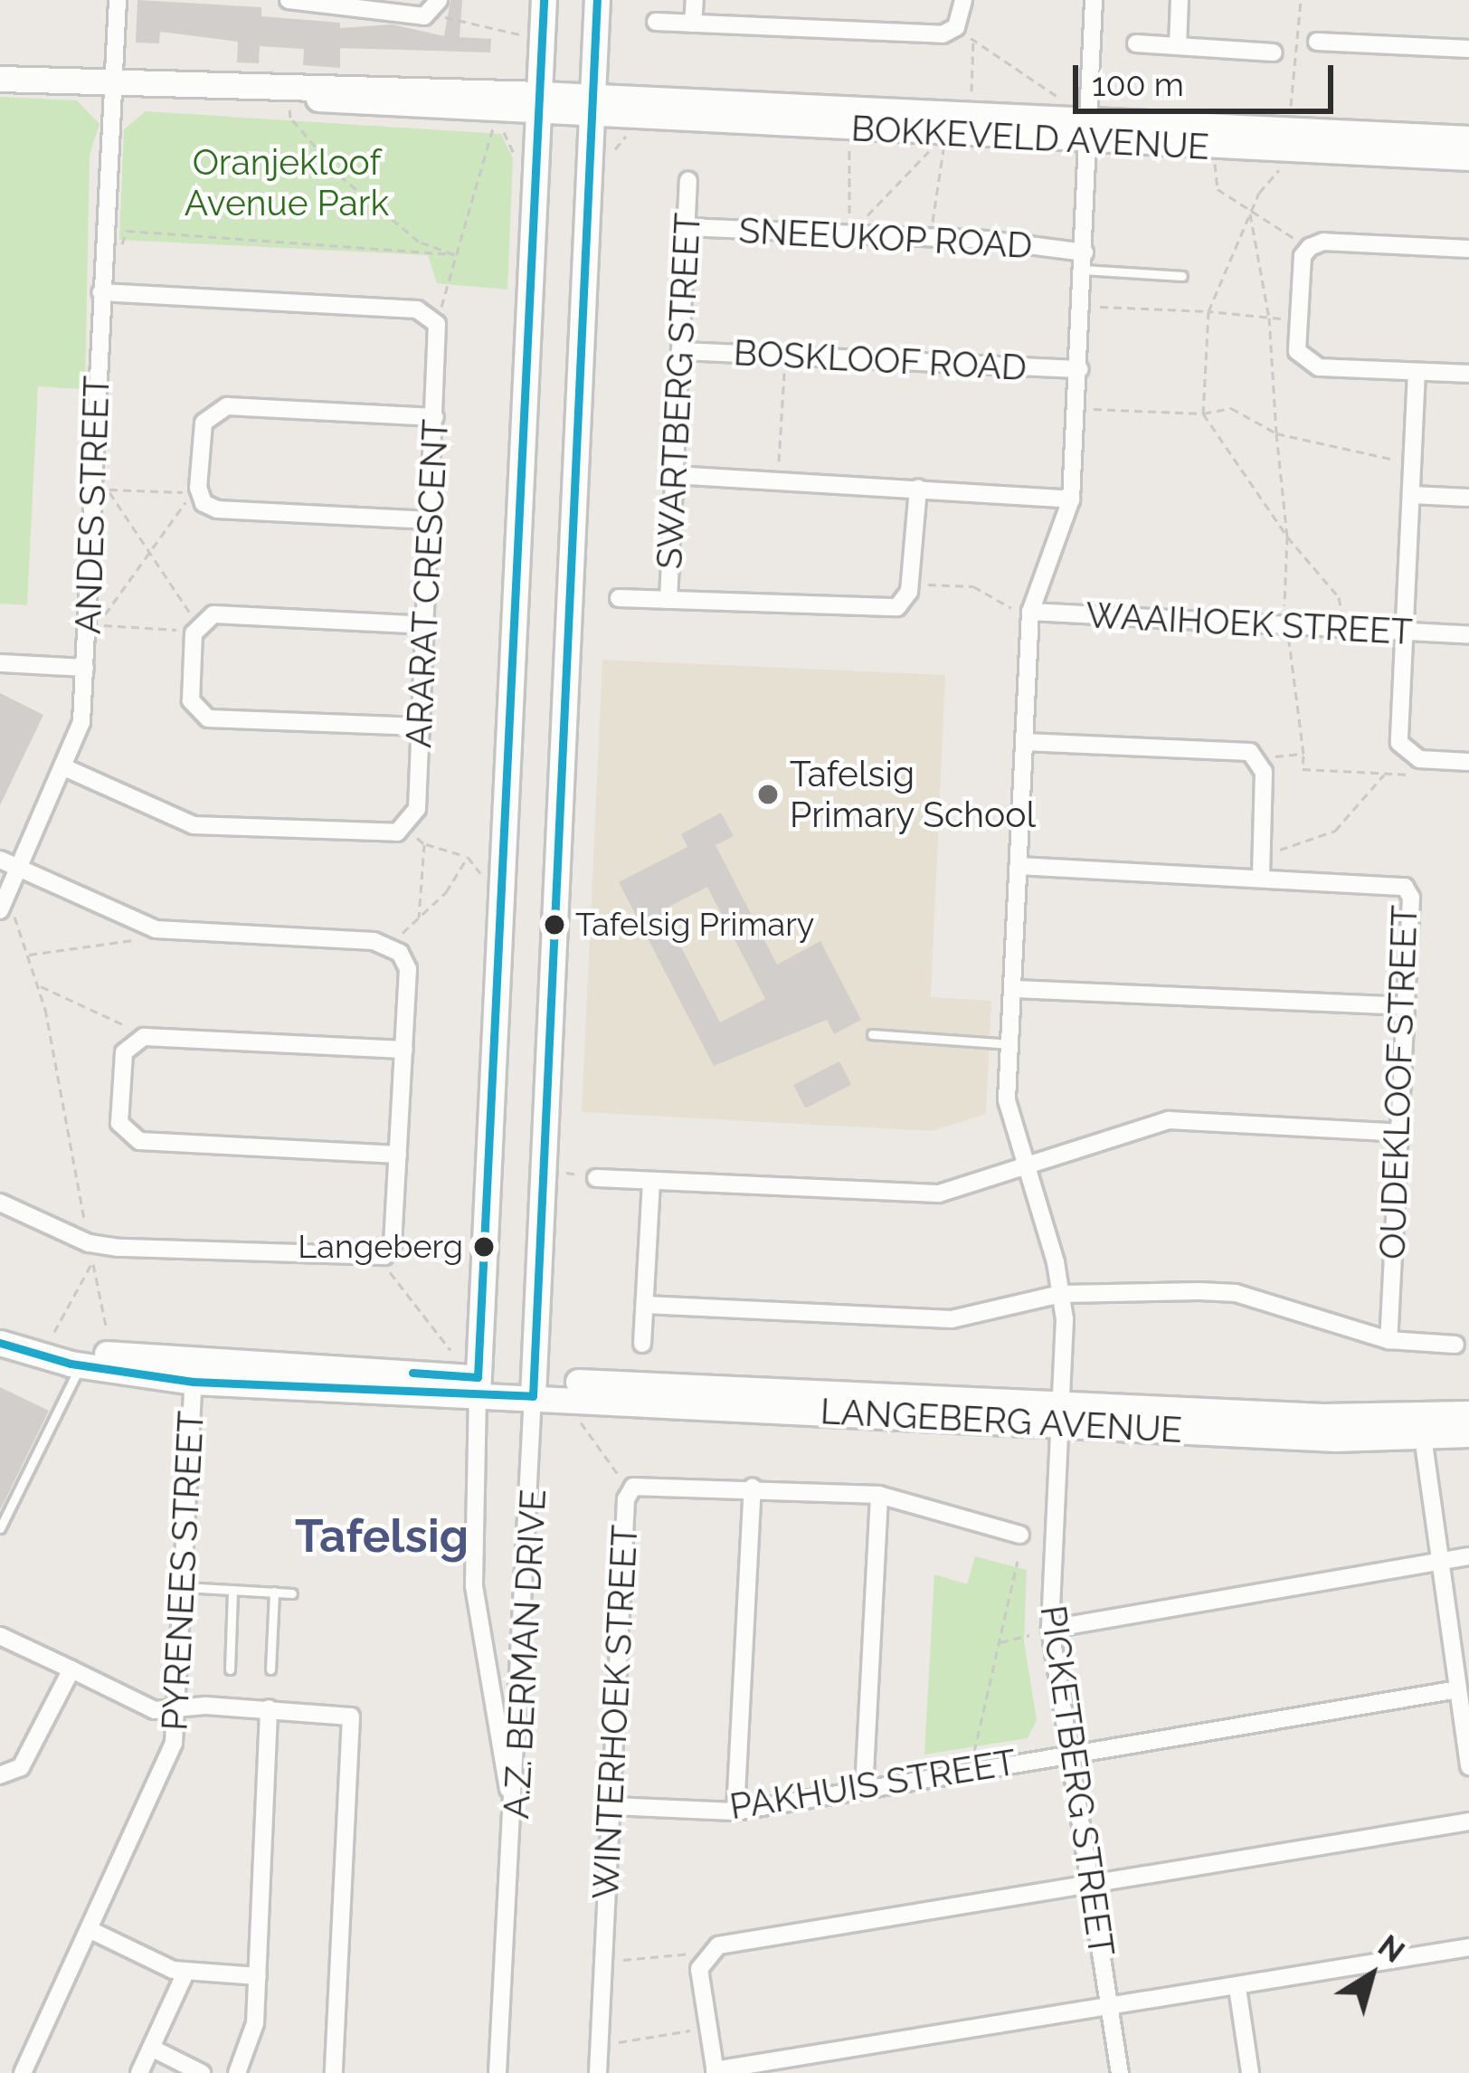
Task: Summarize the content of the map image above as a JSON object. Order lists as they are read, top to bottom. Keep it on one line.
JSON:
{"streets":{"street":["BOKKEVELD AVENUE","SNEEUKOP ROAD","BOSKLOOF ROAD","SWARTBERG STREET","ANDES STREET","ARARAT CRESCENT","WAAIHOEK STREET","OUDEKLOOF STREET","LANGEBERG AVENUE","PYRENEES STREET","A.Z. BERMAN DRIVE","WINTERHOEK STREET","PICKETBERG STREET","PAKHUIS STREET"]},"crossings":[["BOKKEVELD AVENUE","A.Z. BERMAN DRIVE"],["BOKKEVELD AVENUE","PICKETBERG STREET"],["SNEEUKOP ROAD","SWARTBERG STREET"],["SNEEUKOP ROAD","PICKETBERG STREET"],["BOSKLOOF ROAD","SWARTBERG STREET"],["BOSKLOOF ROAD","PICKETBERG STREET"],["WAAIHOEK STREET","PICKETBERG STREET"],["OUDEKLOOF STREET","PICKETBERG STREET"],["LANGEBERG AVENUE","PYRENEES STREET"],["LANGEBERG AVENUE","A.Z. BERMAN DRIVE"],["LANGEBERG AVENUE","PICKETBERG STREET"],["WINTERHOEK STREET","PAKHUIS STREET"],["PICKETBERG STREET","PAKHUIS STREET"]],"districts":["Tafelsig"],"parks":["Oranjekloof Avenue Park"],"places":["Tafelsig Primary School","Tafelsig Primary","Langeberg"],"scale_bar":"100 m","north":"top right"}
